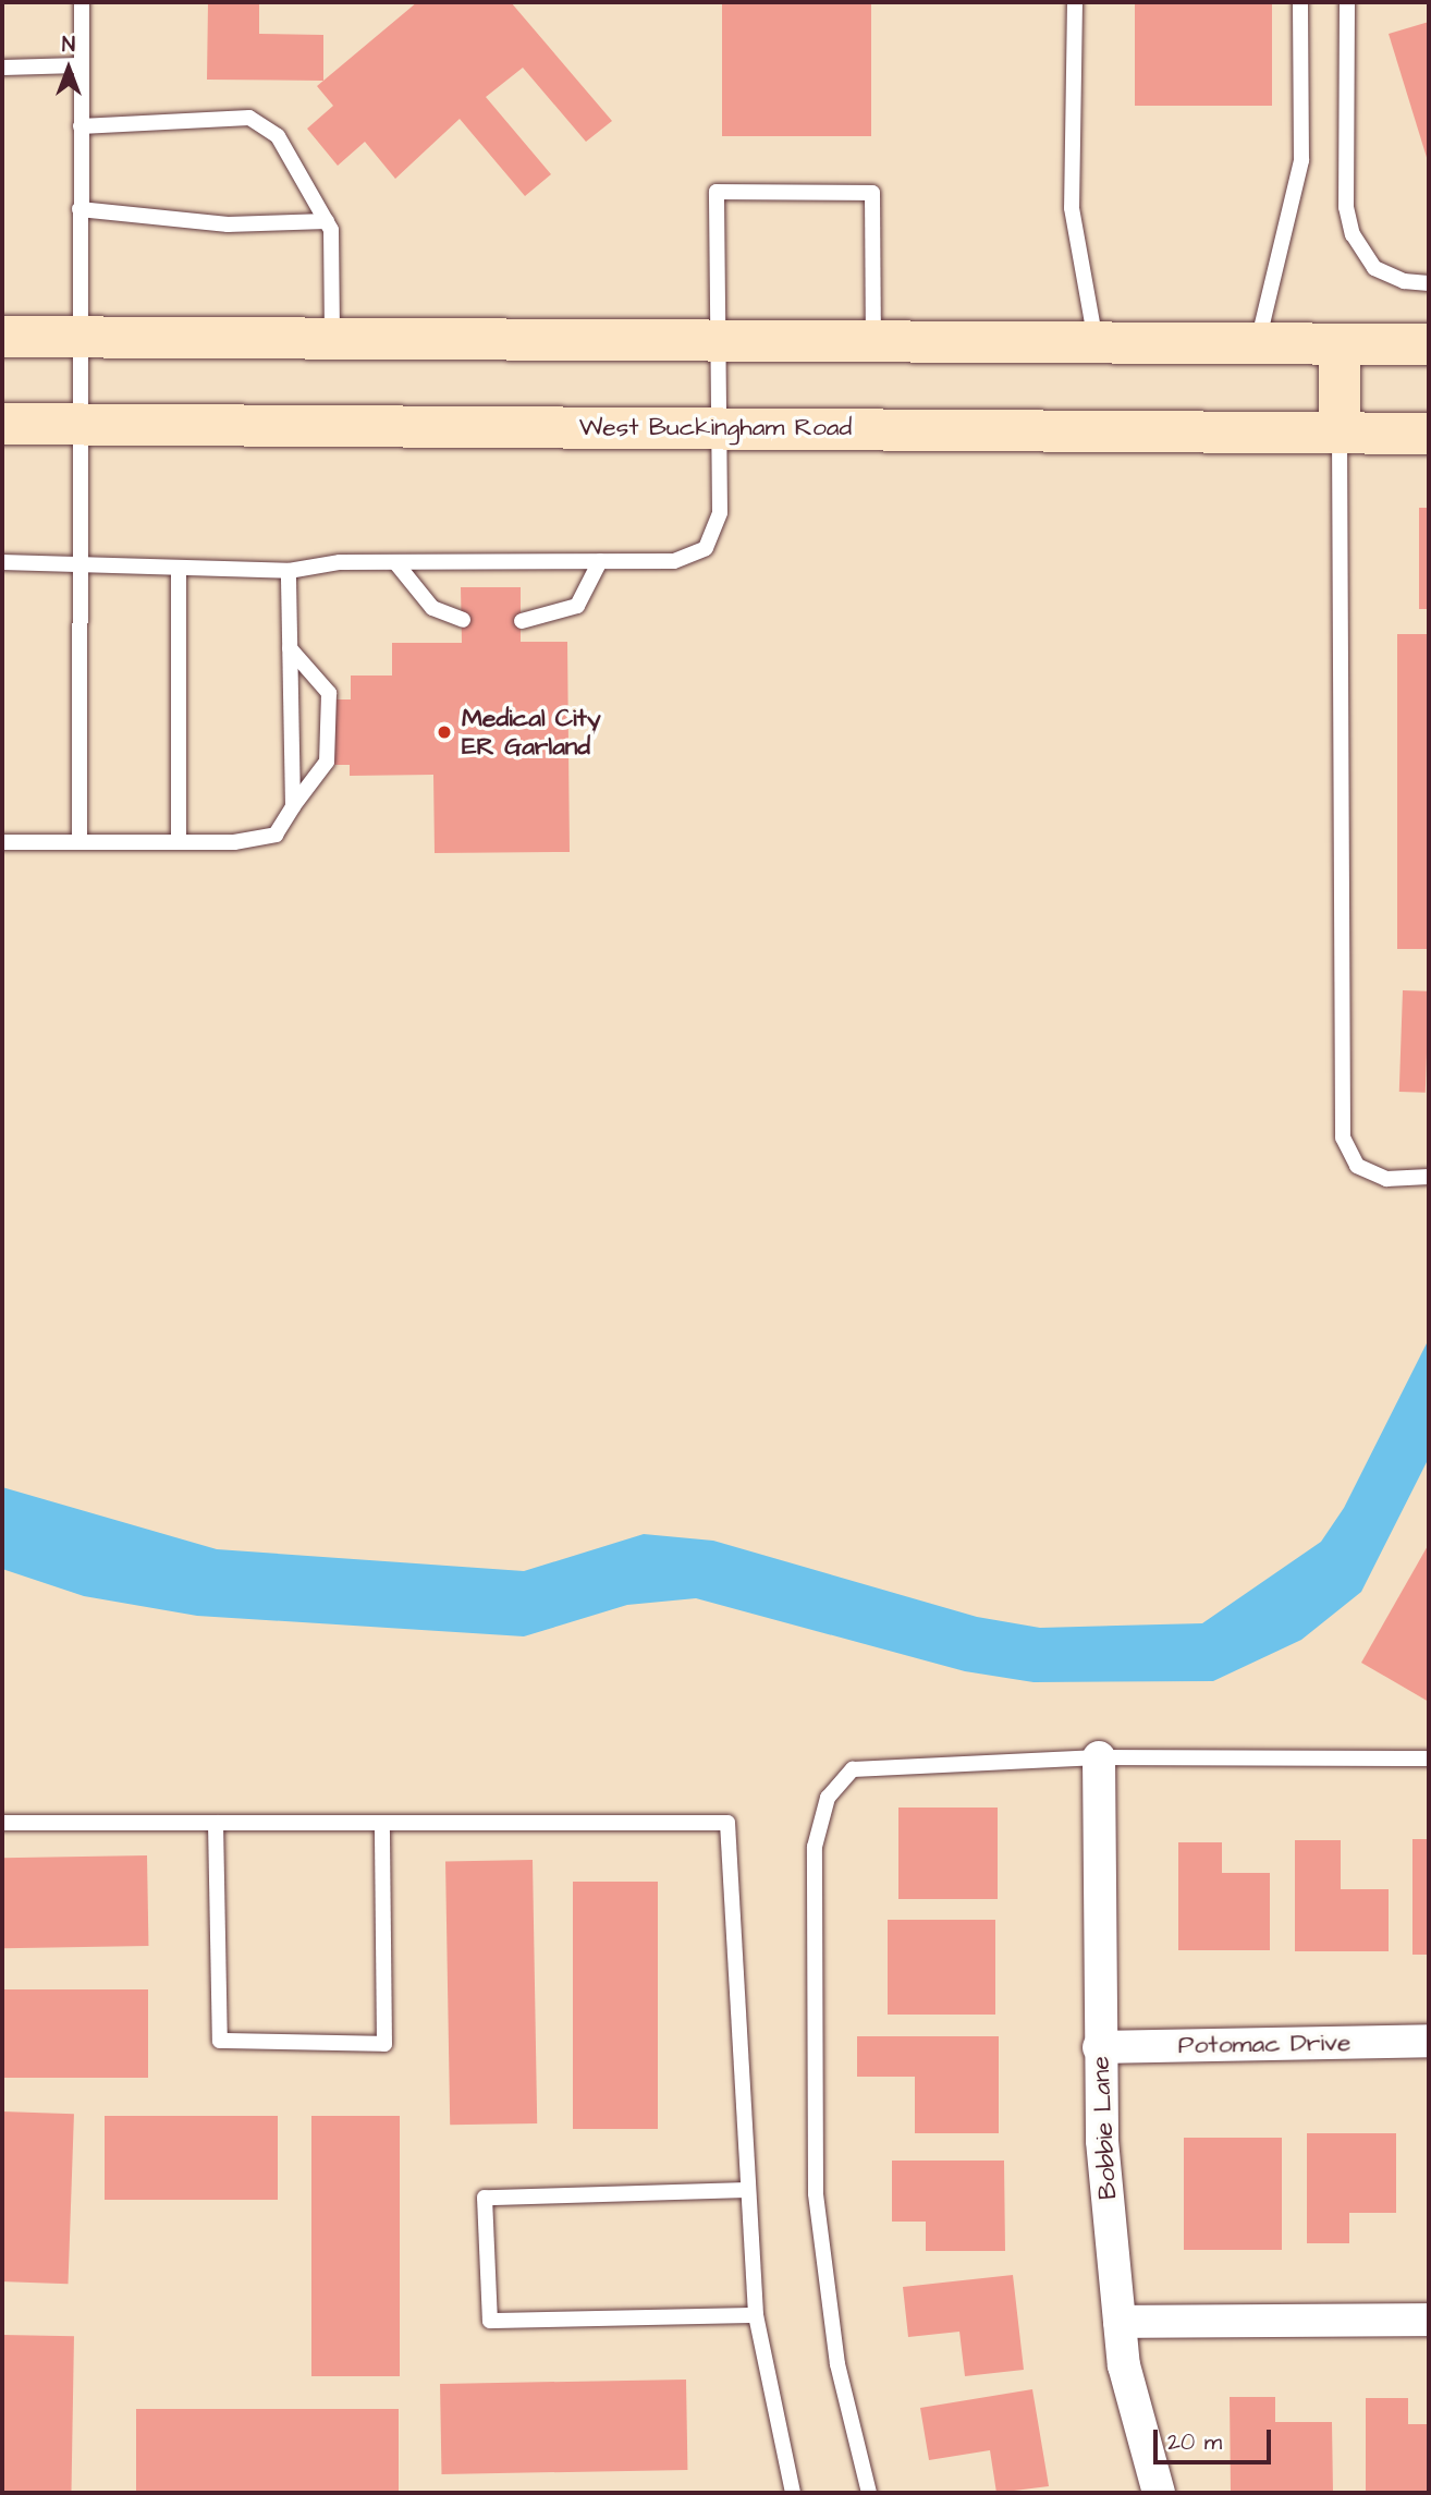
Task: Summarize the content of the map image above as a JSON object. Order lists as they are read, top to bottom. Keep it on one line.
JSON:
{"streets":{"main road":["West Buckingham Road"],"street":["Potomac Drive","Bobbie Lane"]},"crossings":[["Potomac Drive","Bobbie Lane"]],"places":["Medical City ER Garland"],"scale_bar":"20 m","north":"top"}
